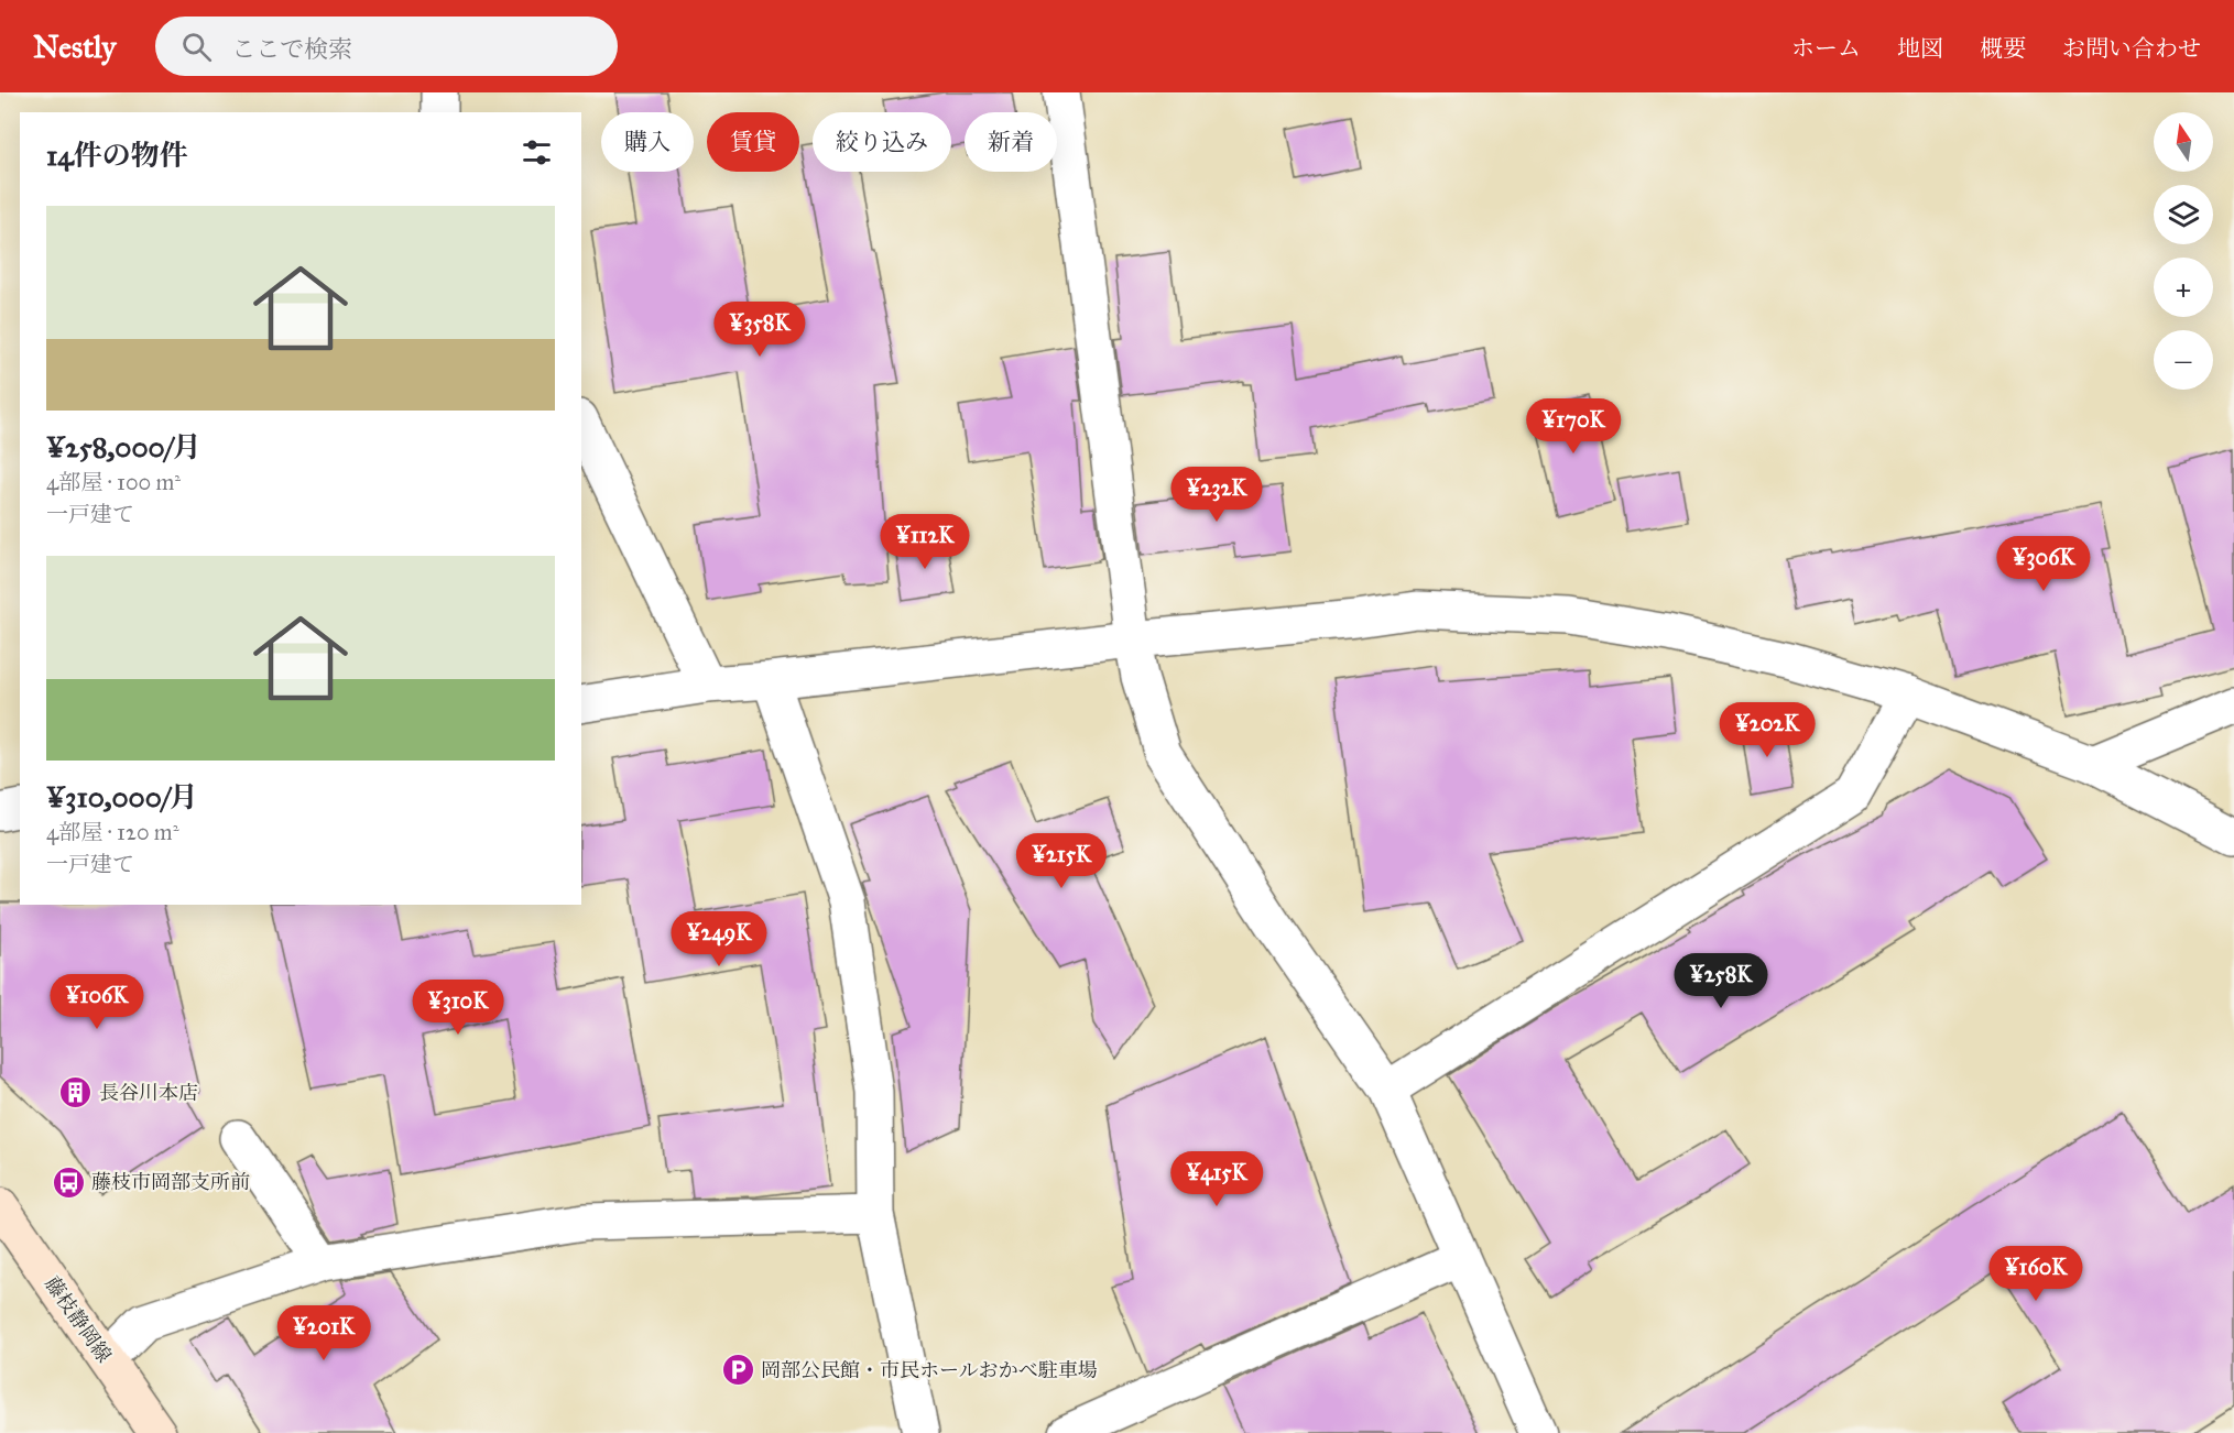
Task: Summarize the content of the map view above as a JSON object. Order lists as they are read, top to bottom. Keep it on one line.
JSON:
{"streets":{"main road":["藤枝静岡線"]},"places":{"building":["長谷川本店"],"bus stop":["藤枝市岡部支所前"],"parking":["岡部公民館・市民ホールおかべ駐車場"]},"north":"top","page":{"header":"Nestly","search":"ここで検索","nav":["ホーム","地図","概要","お問い合わせ"],"map_buttons":["+","−"],"chip":["購入","賃貸","絞り込み","新着"],"heading":"14件の物件","list":[{"name":"¥258,000/月","note":"4部屋 · 100 m² · 一戸建て"},{"name":"¥310,000/月","note":"4部屋 · 120 m² · 一戸建て"}],"price":["¥358K","¥170K","¥232K","¥112K","¥306K","¥202K","¥215K","¥249K","¥258K","¥106K","¥310K","¥415K","¥160K","¥201K"]}}
